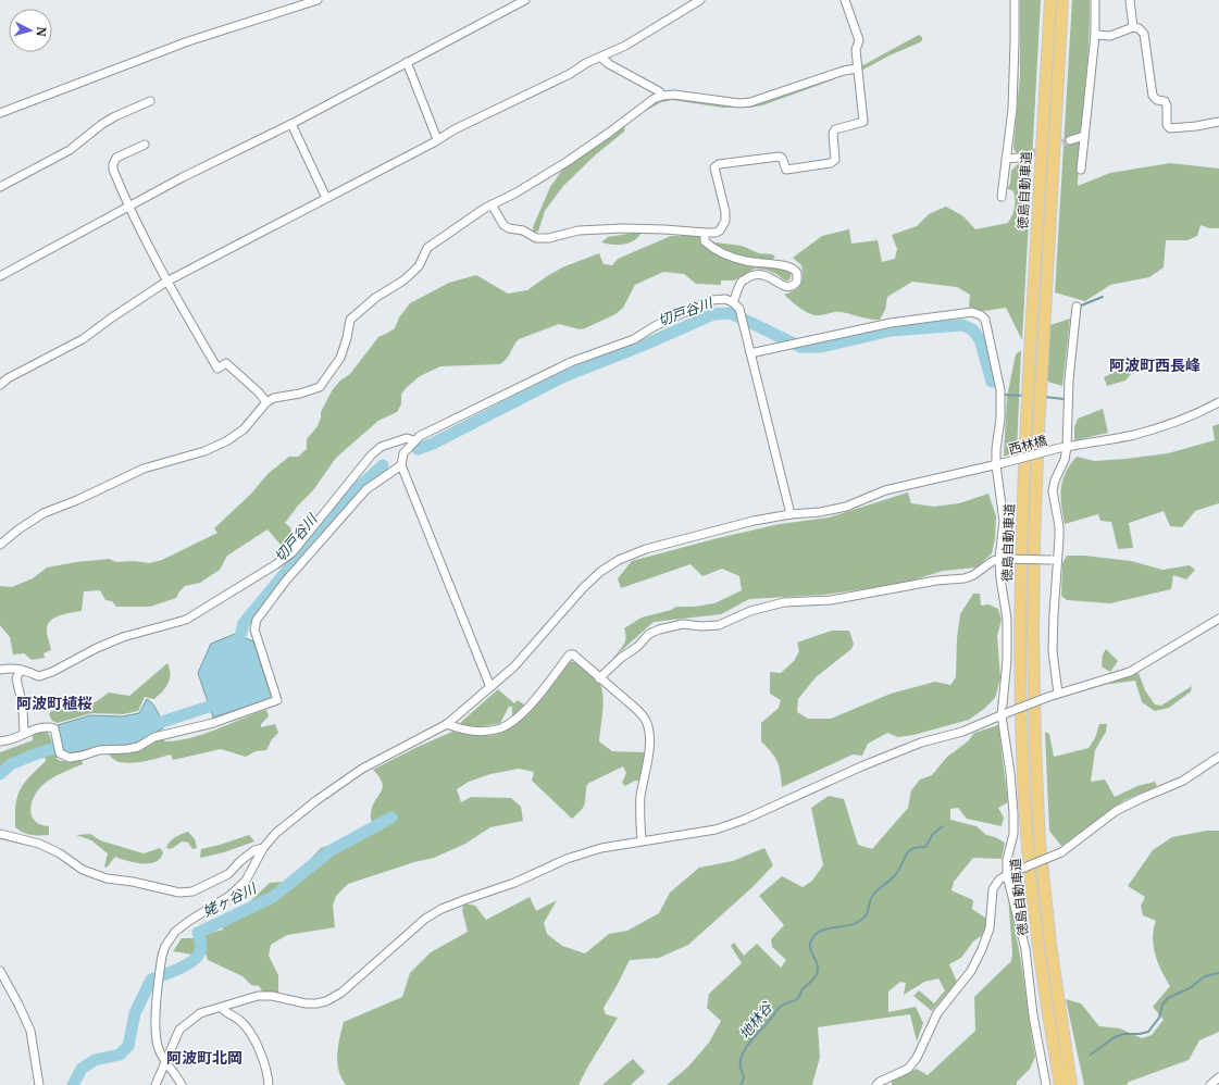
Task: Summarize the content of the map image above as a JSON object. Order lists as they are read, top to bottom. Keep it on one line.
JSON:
{"streets":{"highway":["徳島自動車道"],"street":["西林橋"]},"districts":["阿波町西長峰","阿波町植桜","阿波町北岡"],"water":["切戸谷川","姥ヶ谷川","地林谷"],"north":"right"}
